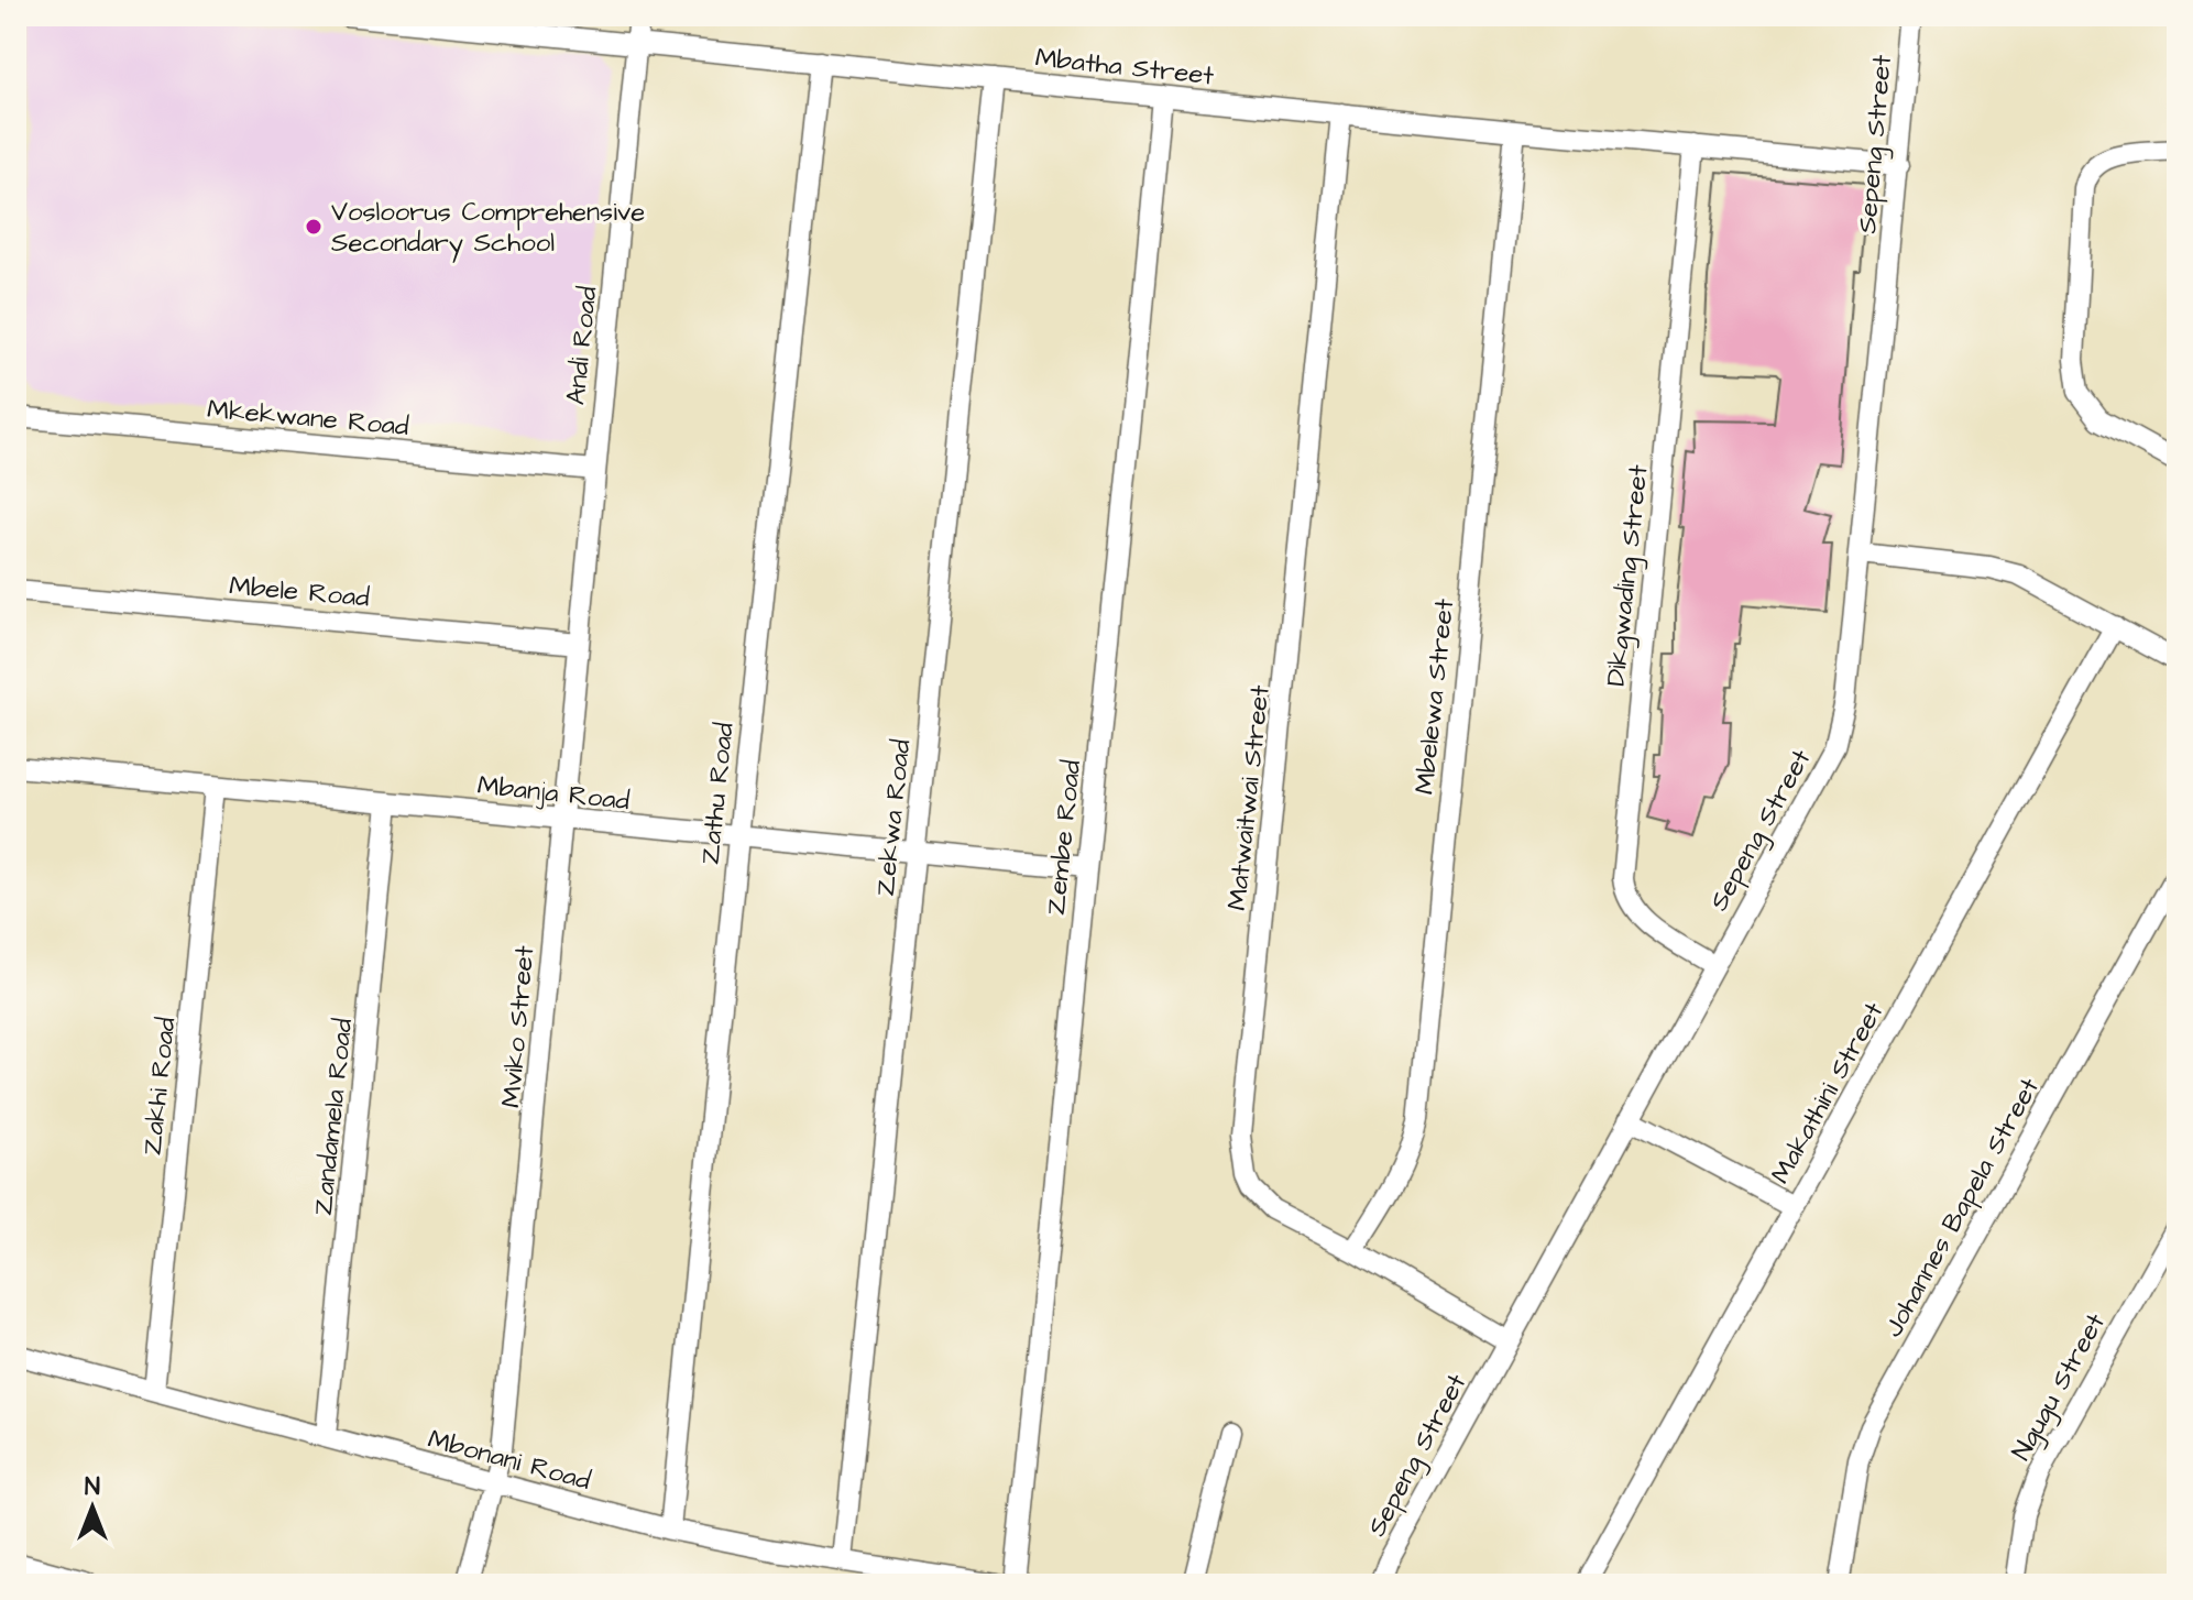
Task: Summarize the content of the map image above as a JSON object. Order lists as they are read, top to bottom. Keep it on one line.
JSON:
{"streets":{"street":["Mbatha Street","Sepeng Street","Andi Road","Mkekwane Road","Dikgwading Street","Mbele Road","Mbelewa Street","Mbanja Road","Zathu Road","Matwaitwai Street","Zekwa Road","Zembe Road","Mviko Street","Zakhi Road","Makathini Street","Zandamela Road","Johannes Bapela Street","Ngugu Street","Mbonani Road"]},"crossings":[["Mbatha Street","Sepeng Street"],["Mbatha Street","Andi Road"],["Mbatha Street","Dikgwading Street"],["Mbatha Street","Mbelewa Street"],["Mbatha Street","Zathu Road"],["Mbatha Street","Matwaitwai Street"],["Mbatha Street","Zekwa Road"],["Mbatha Street","Zembe Road"],["Sepeng Street","Dikgwading Street"],["Sepeng Street","Matwaitwai Street"],["Andi Road","Mkekwane Road"],["Andi Road","Mviko Street"],["Mkekwane Road","Mviko Street"],["Mbele Road","Mviko Street"],["Mbelewa Street","Matwaitwai Street"],["Mbanja Road","Zathu Road"],["Mbanja Road","Zekwa Road"],["Mbanja Road","Zembe Road"],["Mbanja Road","Mviko Street"],["Mbanja Road","Zakhi Road"],["Mbanja Road","Zandamela Road"],["Zathu Road","Mbonani Road"],["Zekwa Road","Mbonani Road"],["Mviko Street","Mbonani Road"],["Zakhi Road","Mbonani Road"],["Zandamela Road","Mbonani Road"]],"places":["Vosloorus Comprehensive Secondary School"],"north":"top"}
